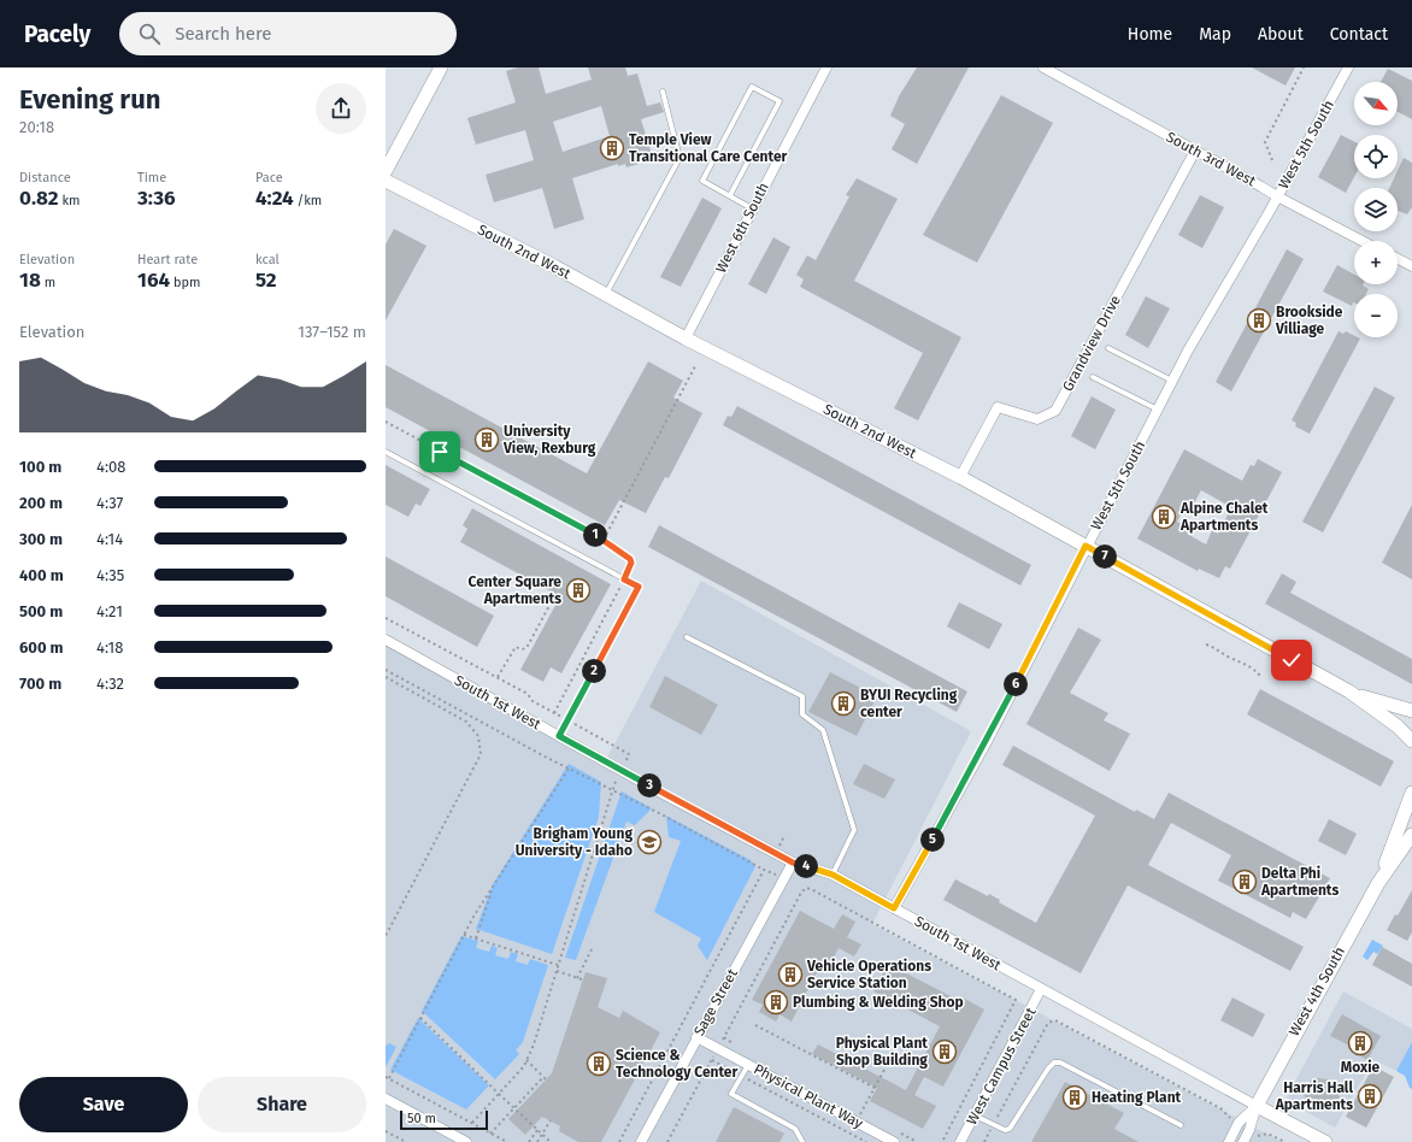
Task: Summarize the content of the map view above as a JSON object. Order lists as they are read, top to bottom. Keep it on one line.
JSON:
{"streets":{"main road":["South 2nd West","South 1st West","West 4th South"],"street":["West 5th South","South 3rd West","West 6th South","Grandview Drive","Sage Street","West Campus Street","Physical Plant Way"]},"crossings":[["West 5th South","South 3rd West"],["West 5th South","South 2nd West"],["West 5th South","South 1st West"],["South 3rd West","Grandview Drive"],["West 6th South","South 2nd West"],["South 2nd West","Grandview Drive"],["South 1st West","West 4th South"],["South 1st West","Sage Street"],["South 1st West","West Campus Street"],["Sage Street","Physical Plant Way"]],"places":{"building":["Temple View Transitional Care Center","Brookside Villiage","University View, Rexburg","Alpine Chalet Apartments","Center Square Apartments","BYUI Recycling center","Delta Phi Apartments","Vehicle Operations Service Station","Plumbing & Welding Shop","Moxie","Physical Plant Shop Building","Science & Technology Center","Harris Hall Apartments","Heating Plant"],"school or university":["Brigham Young University - Idaho"]},"scale_bar":"50 m","north":"bottom right","page":{"header":"Pacely","search":"Search here","nav":["Home","Map","About","Contact"],"heading":["Evening run","20:18"],"map_buttons":["+","−"],"stats":[["Distance","0.82 km"],["Time","3:36"],["Pace","4:24 /km"],["Elevation","18 m"],["Heart rate","164 bpm"],["kcal","52"]],"chart":["Elevation","137–152 m"],"list":[{"name":"100 m","note":"4:08"},{"name":"200 m","note":"4:37"},{"name":"300 m","note":"4:14"},{"name":"400 m","note":"4:35"},{"name":"500 m","note":"4:21"},{"name":"600 m","note":"4:18"},{"name":"700 m","note":"4:32"}],"pins":["1","7","2","6","3","5","4"],"buttons":["Save","Share"],"scale":"50 m"}}
